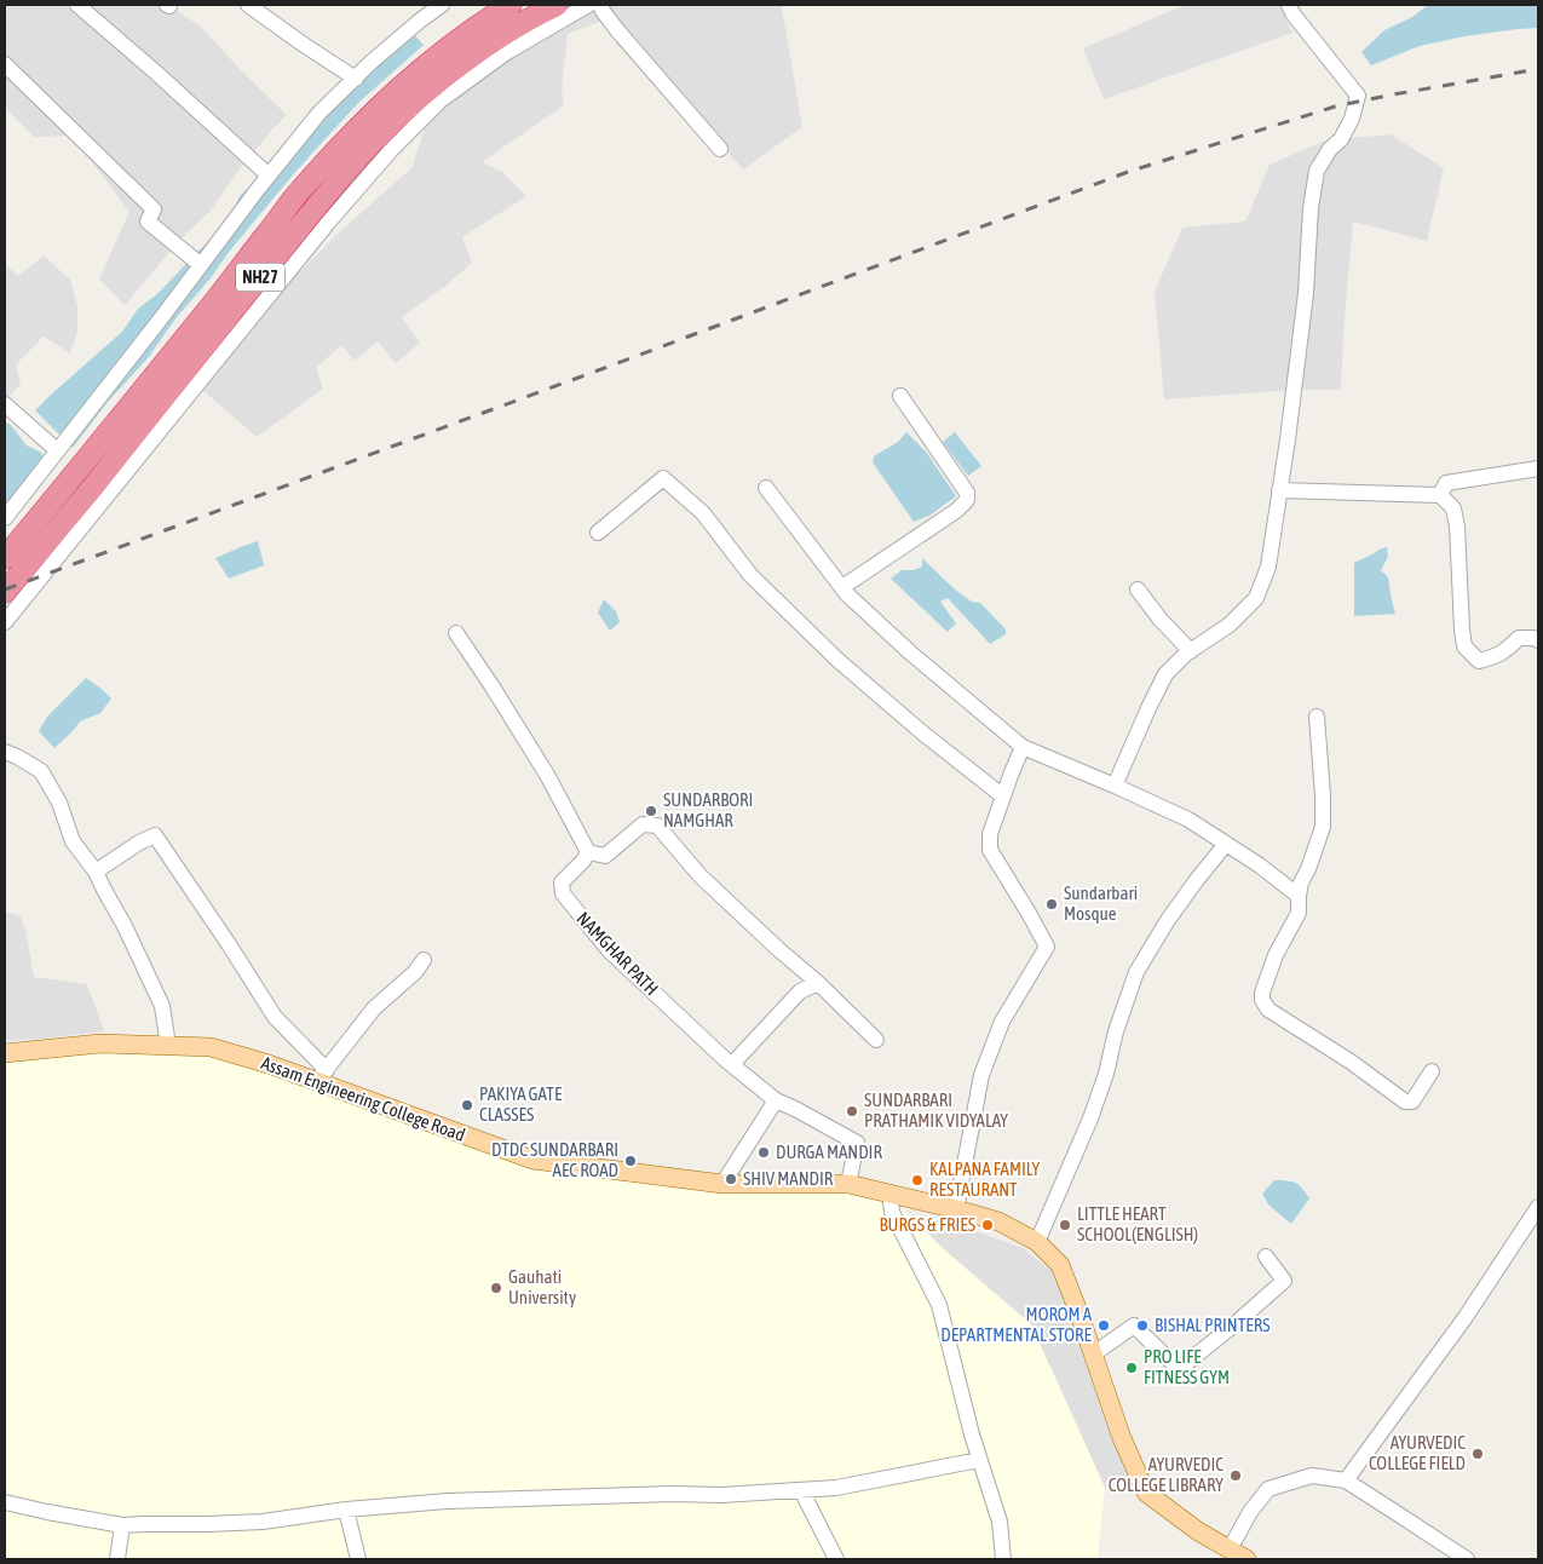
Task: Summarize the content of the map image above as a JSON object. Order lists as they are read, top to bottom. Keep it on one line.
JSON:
{"streets":{"highway":["NH27"],"main road":["Assam Engineering College Road"],"street":["NAMGHAR PATH"]},"crossings":[["NAMGHAR PATH","Assam Engineering College Road"]],"places":["SUNDARBORI NAMGHAR","Sundarbari Mosque","PAKIYA GATE CLASSES","SUNDARBARI PRATHAMIK VIDYALAY","DURGA MANDIR","DTDC SUNDARBARI AEC ROAD","SHIV MANDIR","KALPANA FAMILY RESTAURANT","BURGS & FRIES","LITTLE HEART SCHOOL(ENGLISH)","Gauhati University","MOROM A DEPARTMENTAL STORE","BISHAL PRINTERS","PRO LIFE FITNESS GYM","AYURVEDIC COLLEGE FIELD","AYURVEDIC COLLEGE LIBRARY"]}
